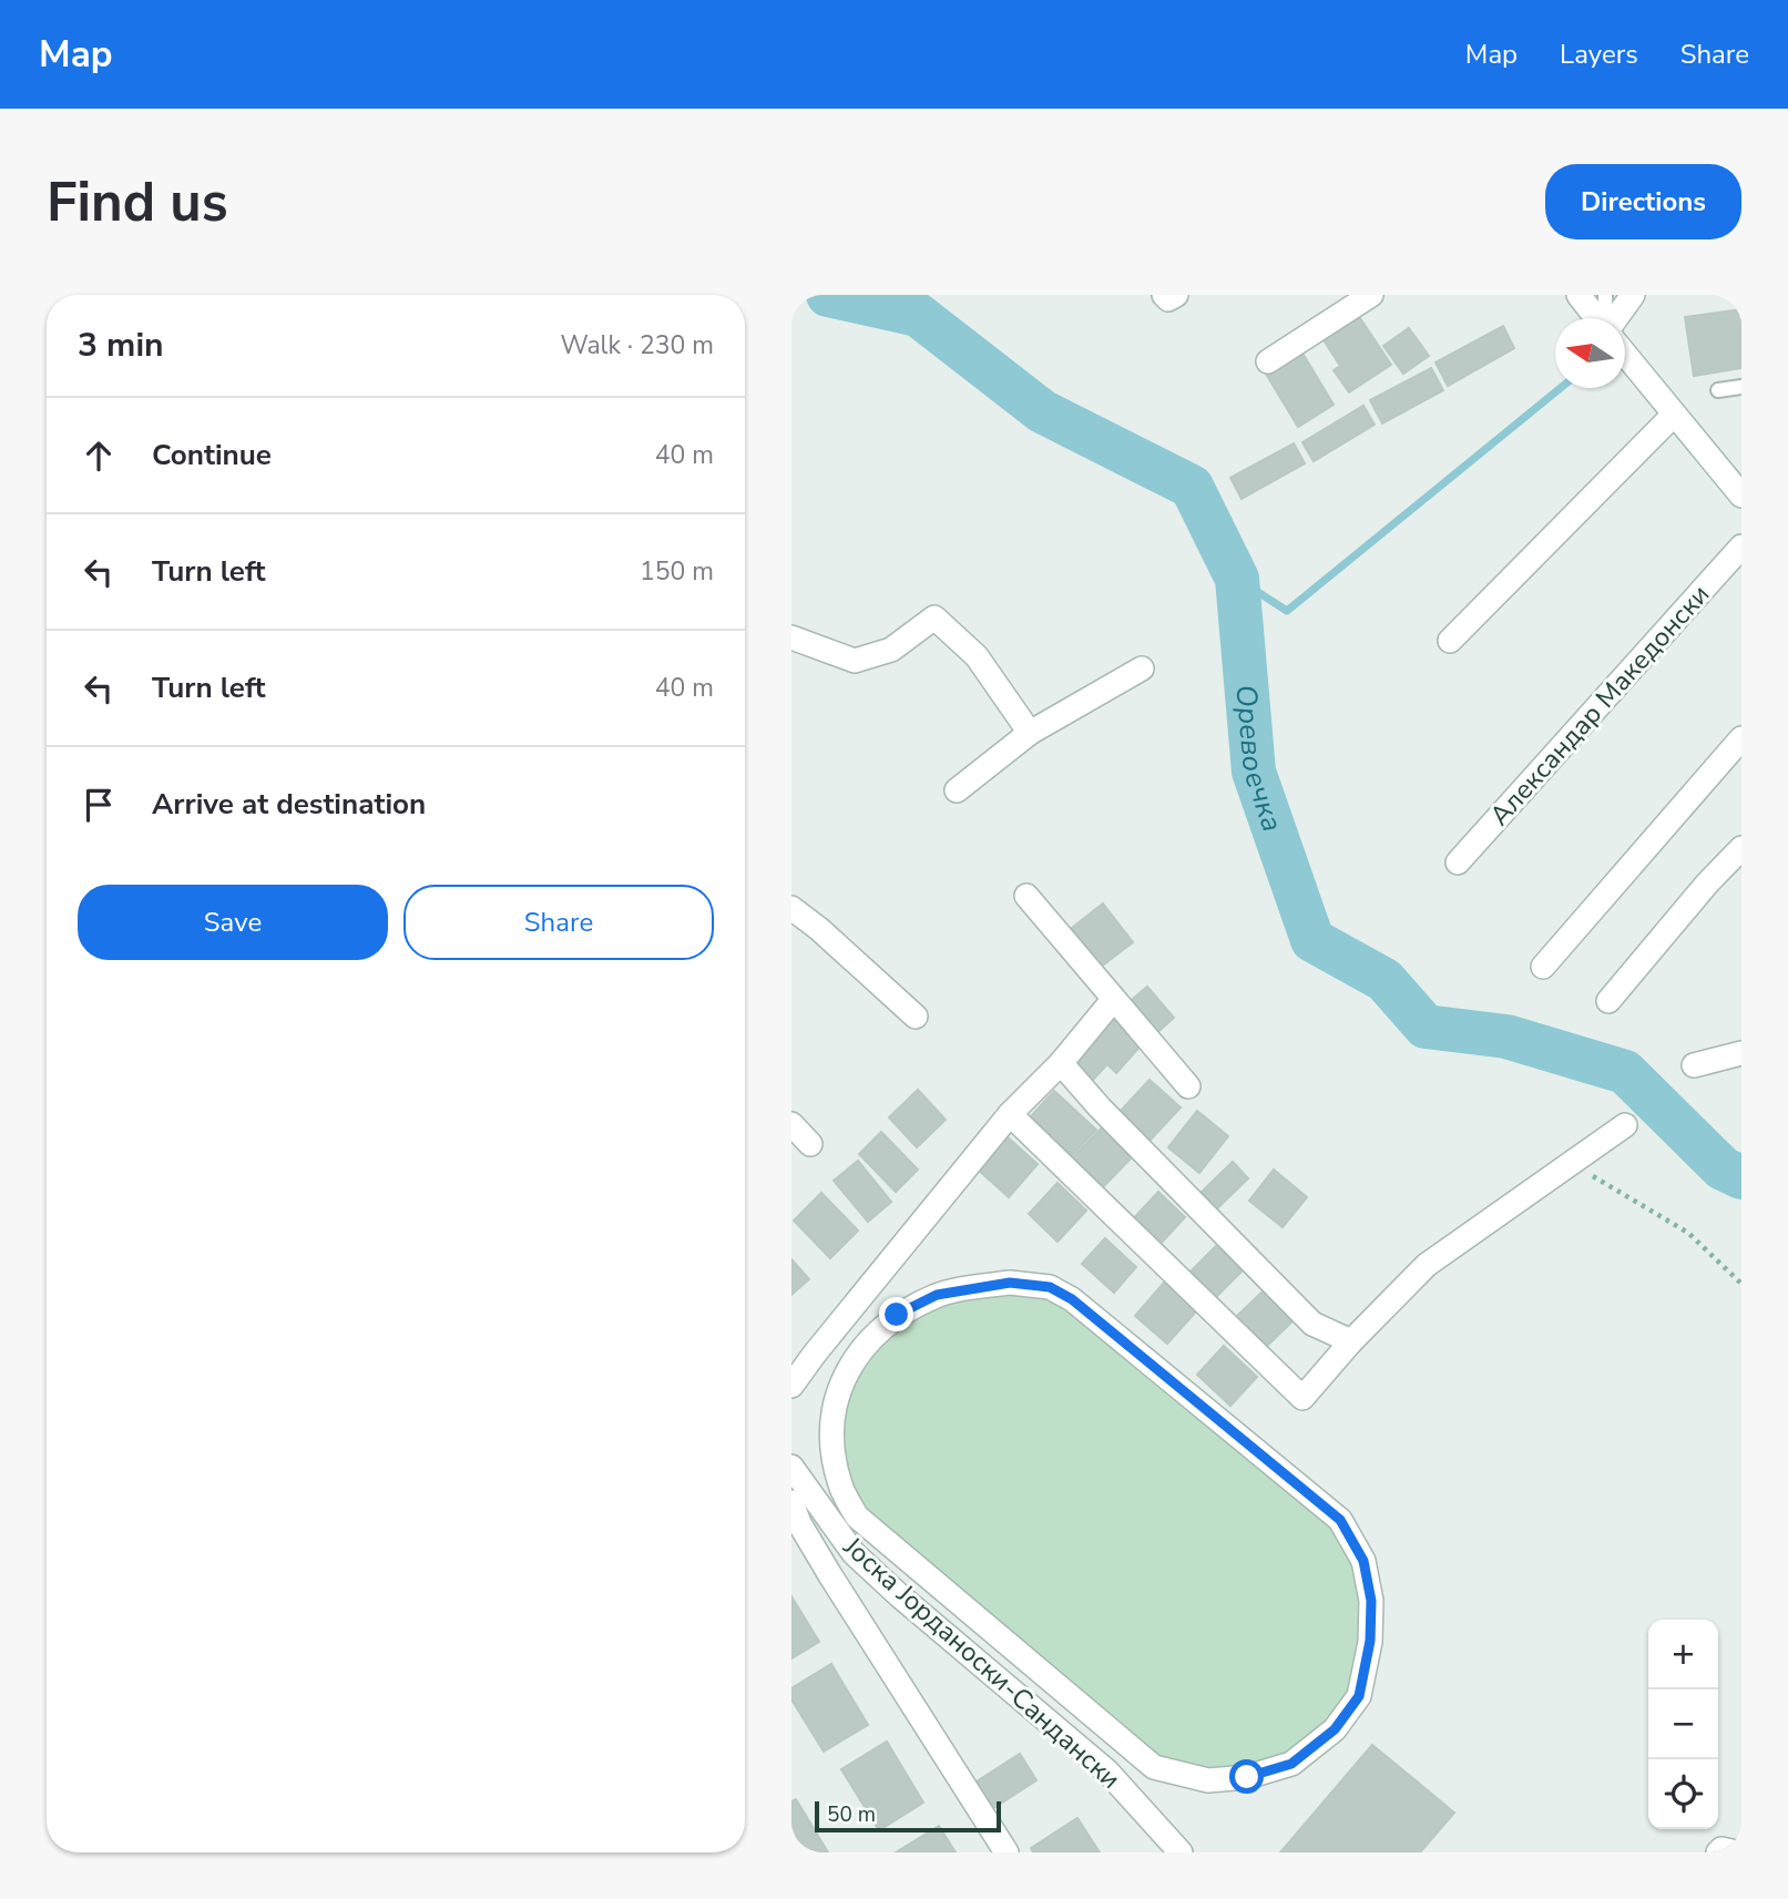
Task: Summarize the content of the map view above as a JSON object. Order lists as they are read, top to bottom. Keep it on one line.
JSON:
{"streets":{"street":["Александар Македонски","Јоска Јорданоски-Сандански"]},"water":["Оревоечка"],"scale_bar":"50 m","north":"left","page":{"header":"Map","nav":["Map","Layers","Share"],"buttons":["Directions",["Save","Share"]],"title":"Find us","heading":["3 min","Walk · 230 m"],"list":[["Continue","40 m"],["Turn left","150 m"],["Turn left","40 m"],"Arrive at destination"],"map_buttons":["+","−"],"scale":"50 m"}}
